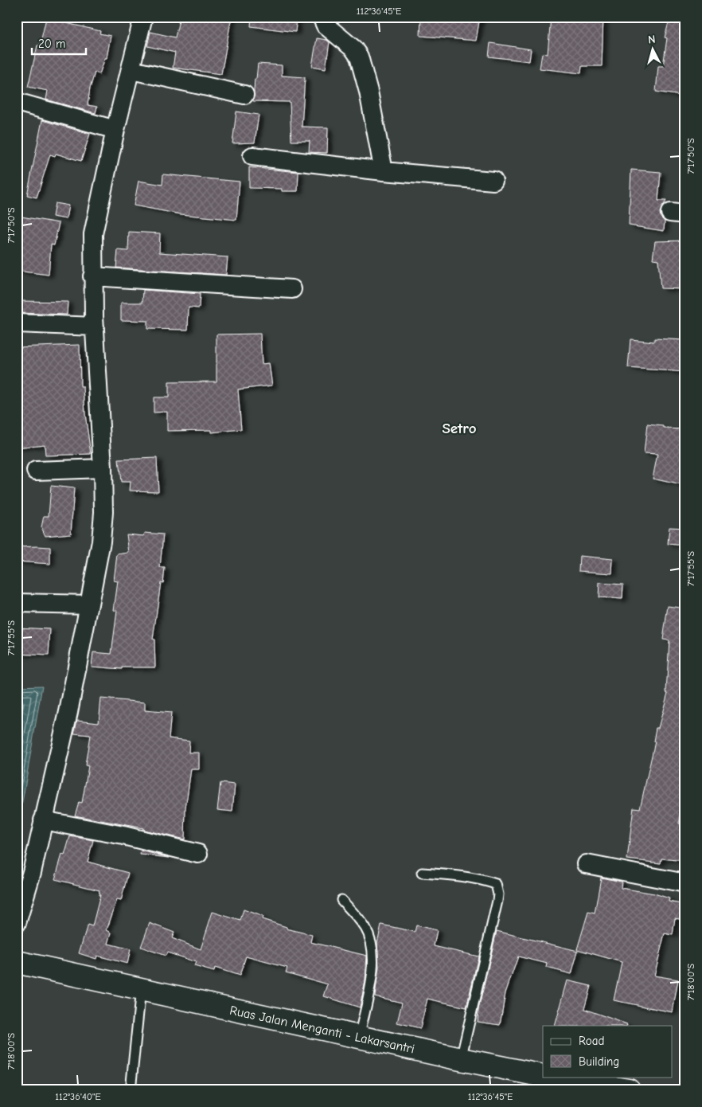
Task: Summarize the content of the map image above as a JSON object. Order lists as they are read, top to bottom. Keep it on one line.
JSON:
{"streets":{"main road":["Ruas Jalan Menganti - Lakarsantri"]},"districts":["Setro"],"legend":["Road","Building"],"scale_bar":"20 m","north":"top","coordinates":["112°36'45\"E","7°17'50\"S","7°17'55\"S","7°18'00\"S","112°36'40\"E"]}
